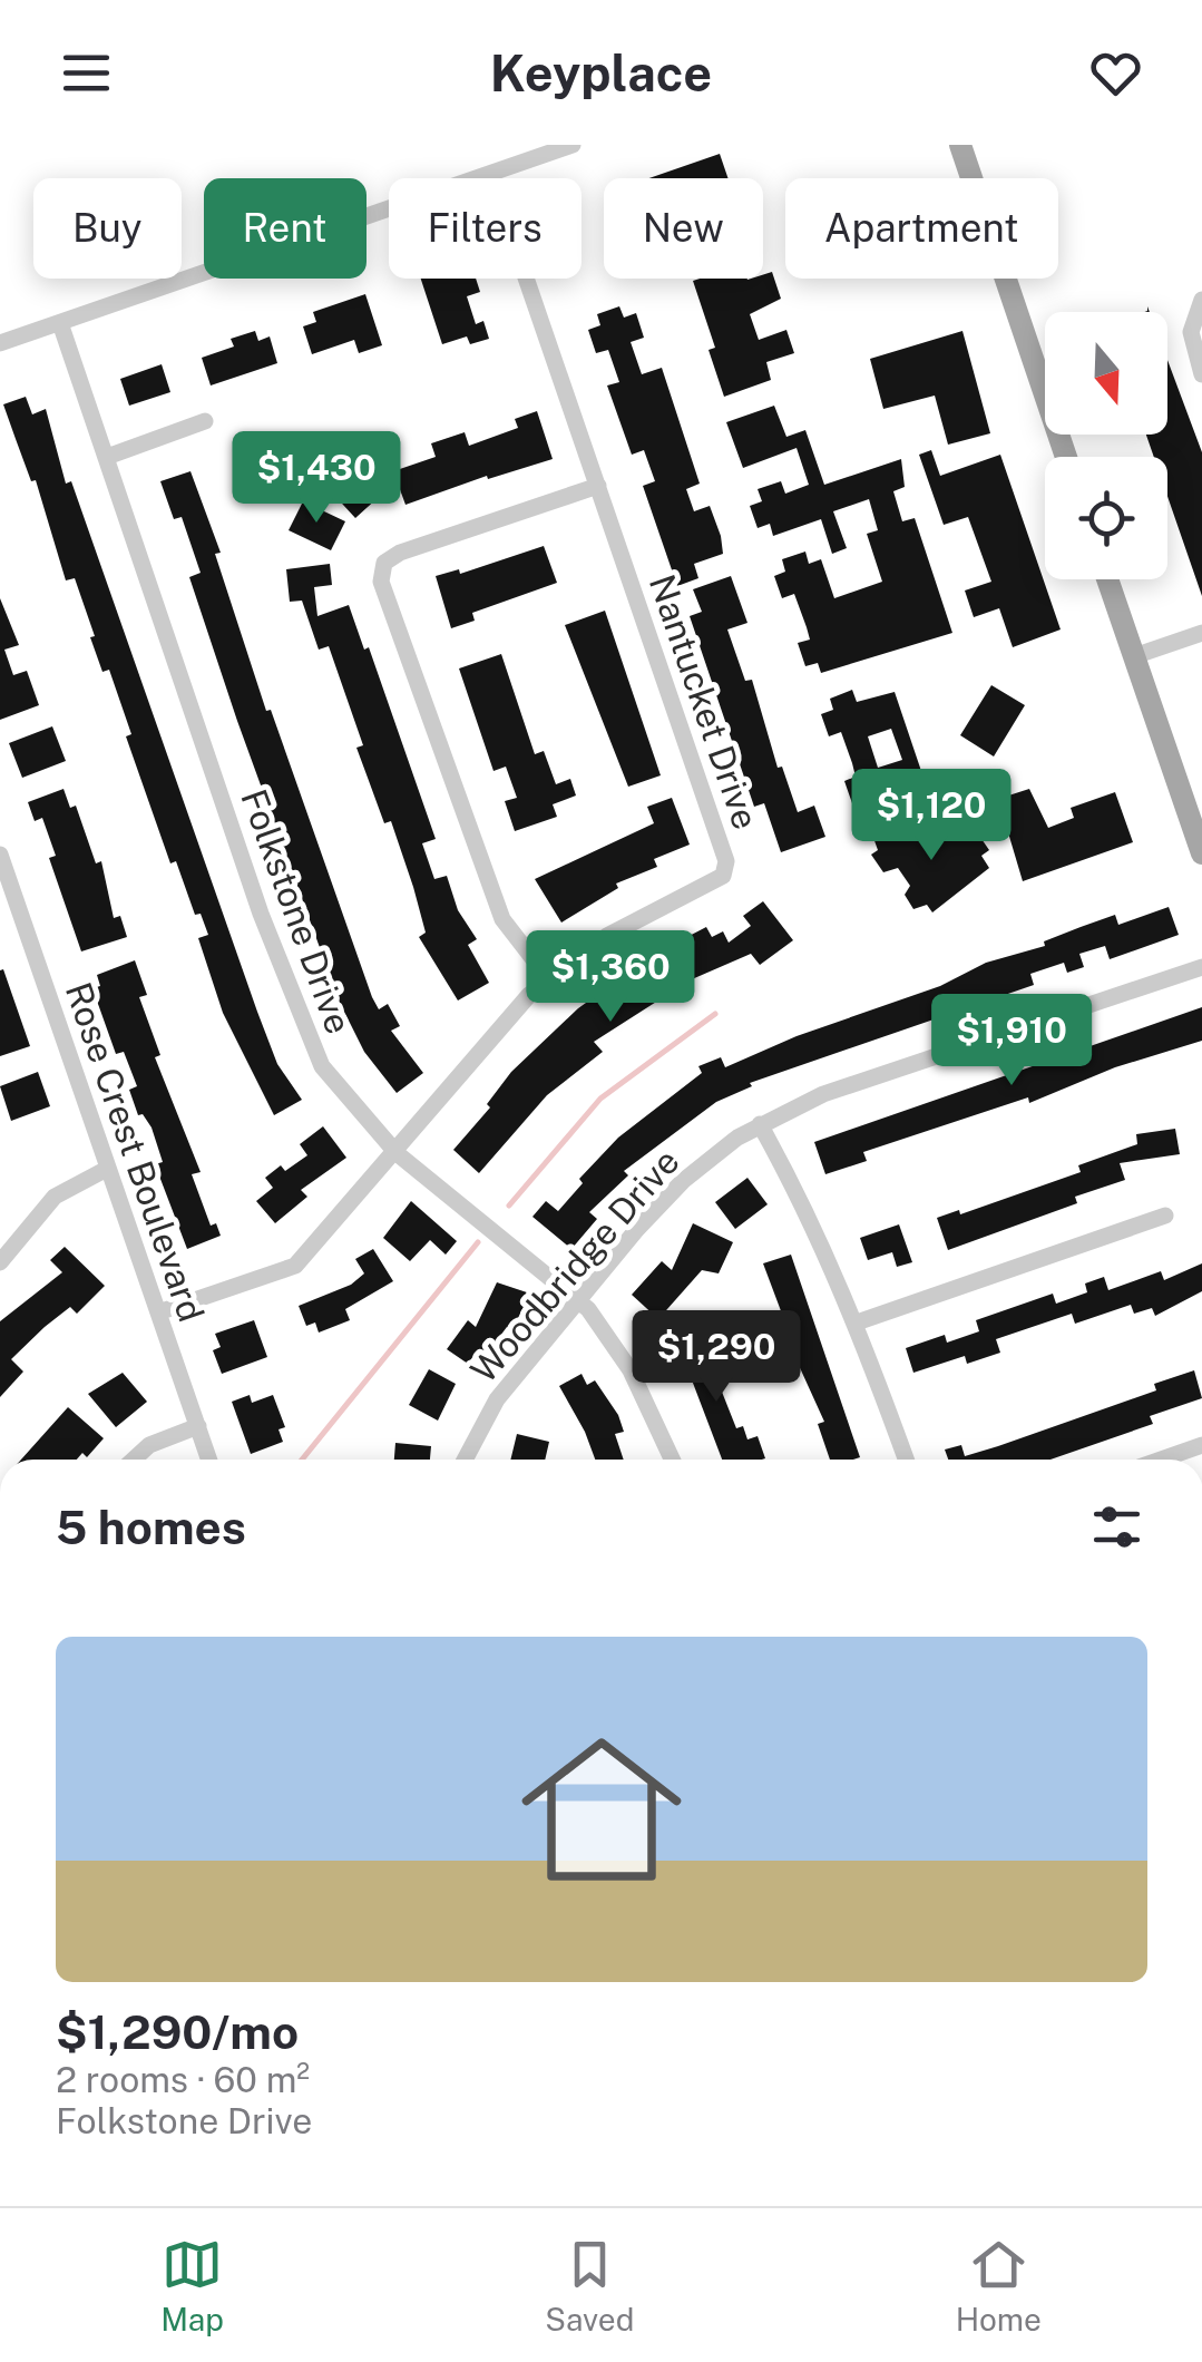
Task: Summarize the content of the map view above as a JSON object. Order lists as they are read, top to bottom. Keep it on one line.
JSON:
{"streets":{"street":["Nantucket Drive","Folkstone Drive","Rose Crest Boulevard","Woodbridge Drive"]},"crossings":[["Nantucket Drive","Folkstone Drive"],["Nantucket Drive","Rose Crest Boulevard"],["Folkstone Drive","Woodbridge Drive"]],"north":"bottom","page":{"header":"Keyplace","chip":["Buy","Rent","Filters","New","Apartment"],"price":["$1,430","$1,120","$1,360","$1,910","$1,290"],"heading":"5 homes","list":[{"name":"$1,290/mo","note":"2 rooms · 60 m² · Folkstone Drive"}],"tabs":["Map","Saved","Home"]}}
